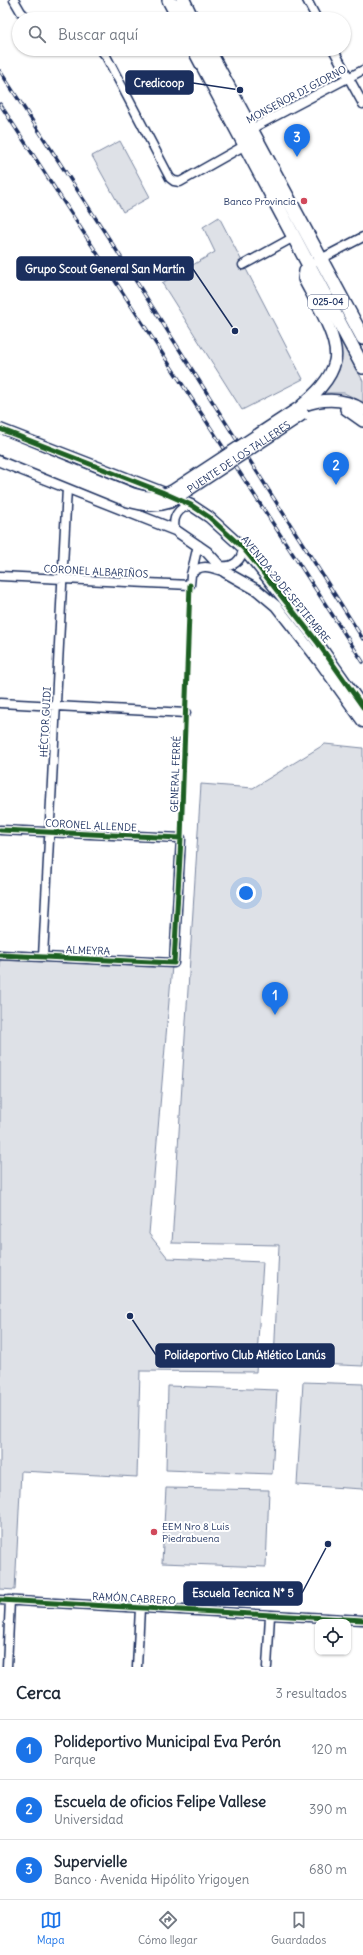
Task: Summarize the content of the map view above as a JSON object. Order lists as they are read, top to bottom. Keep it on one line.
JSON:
{"streets":{"main road":["025-04","PUENTE DE LOS TALLERES"],"street":["MONSEÑOR DI GIORNO","CORONEL ALBARIÑOS","AVENIDA 29 DE SEPTIEMBRE","HÉCTOR GUIDI","CORONEL ALLENDE","ALMEYRA","RAMÓN CABRERO"],"cycle path":["GENERAL FERRÉ"]},"crossings":[["MONSEÑOR DI GIORNO","025-04"],["025-04","PUENTE DE LOS TALLERES"],["CORONEL ALBARIÑOS","HÉCTOR GUIDI"],["AVENIDA 29 DE SEPTIEMBRE","HÉCTOR GUIDI"],["HÉCTOR GUIDI","CORONEL ALLENDE"],["HÉCTOR GUIDI","ALMEYRA"],["CORONEL ALLENDE","ALMEYRA"]],"places":["Credicoop","Banco Provincia","Grupo Scout General San Martín","Polideportivo Club Atlético Lanús","EEM Nro 8 Luis Piedrabuena","Escuela Tecnica N* 5"],"page":{"search":"Buscar aquí","pins":["3","2","1"],"heading":["Cerca","3 resultados"],"list":[{"mark":"1","name":"Polideportivo Municipal Eva Perón","note":"Parque","value":"120 m"},{"mark":"2","name":"Escuela de oficios Felipe Vallese","note":"Universidad","value":"390 m"},{"mark":"3","name":"Supervielle","note":"Banco · Avenida Hipólito Yrigoyen","value":"680 m"}],"nav":["Mapa","Cómo llegar","Guardados"]}}
